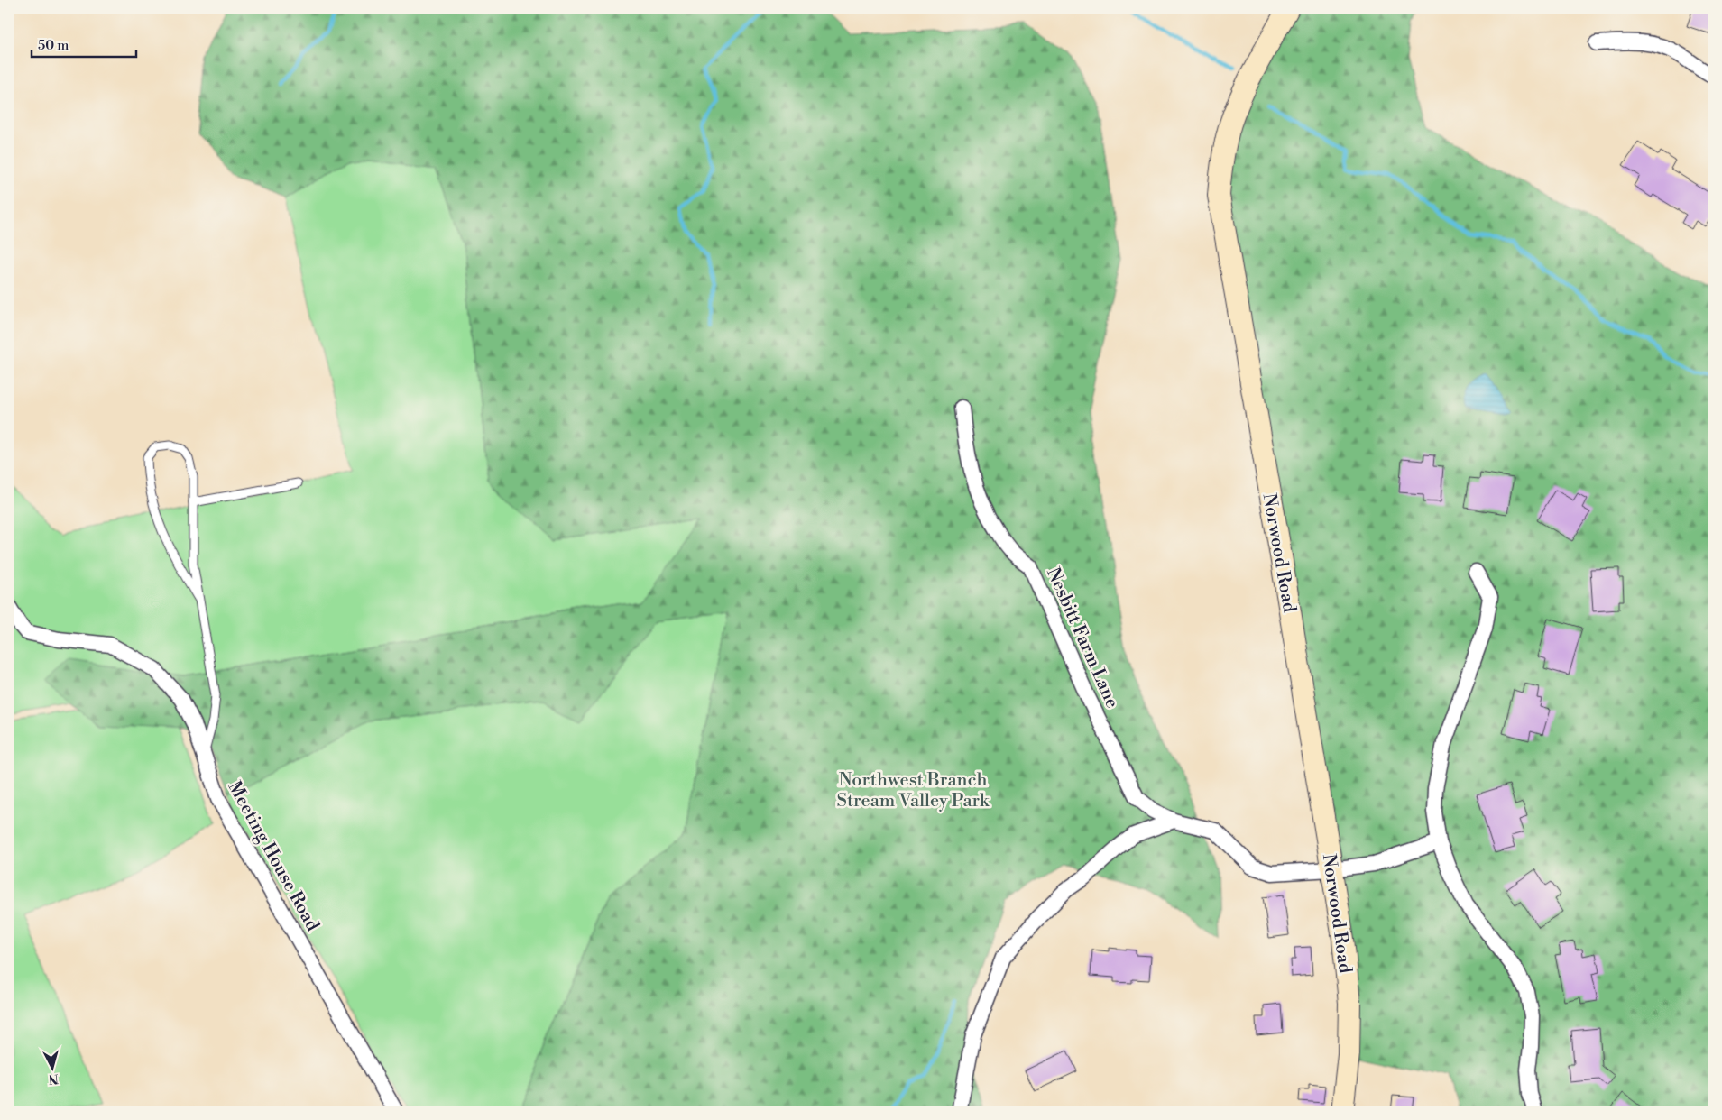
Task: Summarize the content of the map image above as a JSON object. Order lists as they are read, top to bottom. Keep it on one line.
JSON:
{"streets":{"street":["Norwood Road","Nesbitt Farm Lane","Meeting House Road"]},"crossings":[["Norwood Road","Nesbitt Farm Lane"]],"parks":["Northwest Branch Stream Valley Park"],"scale_bar":"50 m","north":"bottom"}
